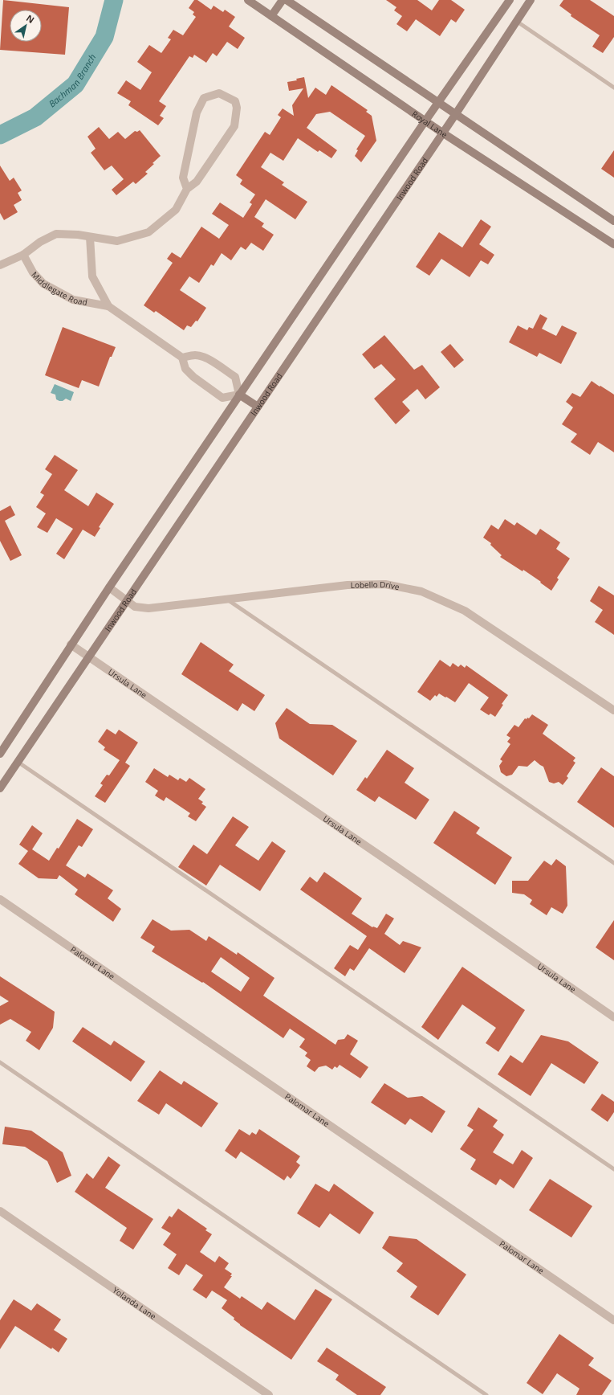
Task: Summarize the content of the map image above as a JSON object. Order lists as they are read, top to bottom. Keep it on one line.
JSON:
{"streets":{"main road":["Royal Lane","Inwood Road"],"street":["Middlegate Road","Lobello Drive","Ursula Lane","Palomar Lane","Yolanda Lane"]},"crossings":[["Royal Lane","Inwood Road"],["Inwood Road","Lobello Drive"],["Inwood Road","Ursula Lane"]],"water":["Bachman Branch"],"north":"top right"}
